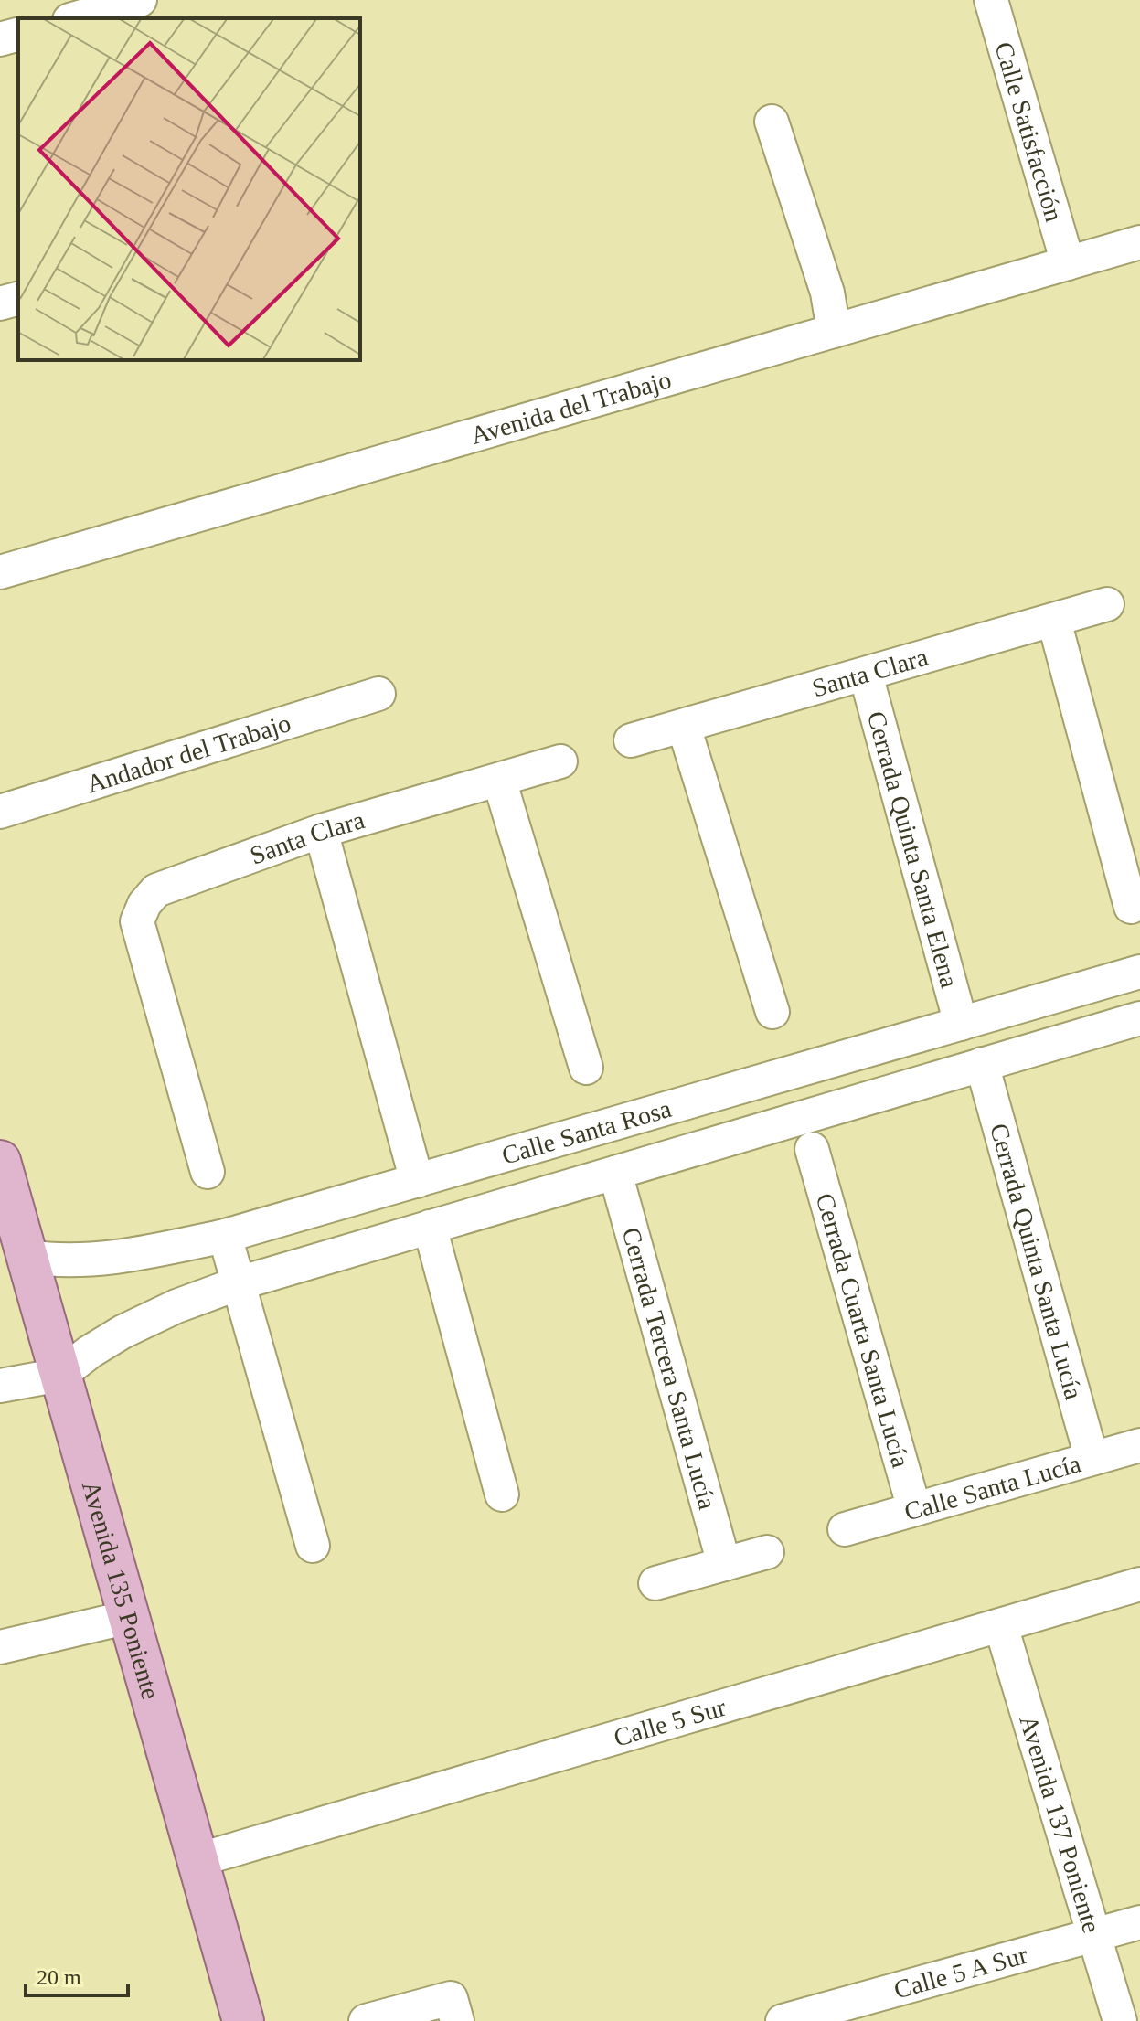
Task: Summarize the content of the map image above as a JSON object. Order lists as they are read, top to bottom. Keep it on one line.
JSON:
{"streets":{"main road":["Avenida 135 Poniente"],"street":["Calle Satisfacción","Avenida del Trabajo","Santa Clara","Andador del Trabajo","Cerrada Quinta Santa Elena","Calle Santa Rosa","Cerrada Quinta Santa Lucía","Cerrada Cuarta Santa Lucía","Cerrada Tercera Santa Lucía","Calle Santa Lucía","Calle 5 Sur","Avenida 137 Poniente","Calle 5 A Sur"]},"crossings":[["Calle Satisfacción","Avenida del Trabajo"],["Santa Clara","Cerrada Quinta Santa Elena"],["Cerrada Quinta Santa Elena","Calle Santa Rosa"],["Calle Santa Rosa","Cerrada Quinta Santa Lucía"],["Calle Santa Rosa","Cerrada Tercera Santa Lucía"],["Calle Santa Rosa","Avenida 135 Poniente"],["Cerrada Quinta Santa Lucía","Calle Santa Lucía"],["Cerrada Cuarta Santa Lucía","Calle Santa Lucía"],["Avenida 135 Poniente","Calle 5 Sur"],["Calle 5 Sur","Avenida 137 Poniente"],["Avenida 137 Poniente","Calle 5 A Sur"]],"scale_bar":"20 m"}
